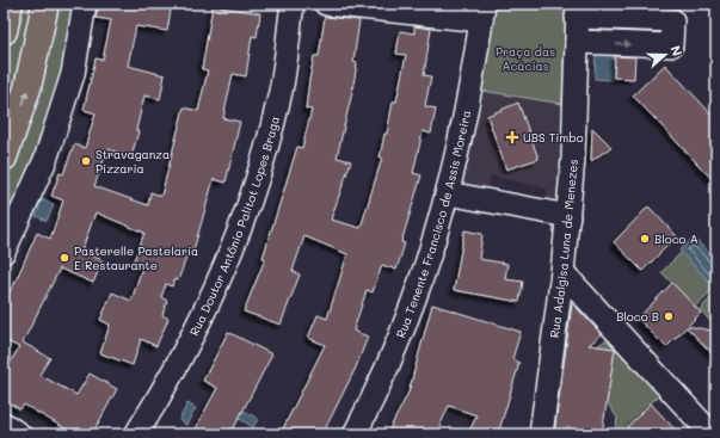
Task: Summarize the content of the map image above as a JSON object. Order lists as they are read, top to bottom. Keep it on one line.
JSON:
{"streets":{"street":["Rua Tenente Francisco de Assis Moreira","Rua Doutor Antônio Palitot Lopes Braga","Rua Adalgisa Luna de Menezes"]},"parks":["Praça das Acácias"],"places":{"health":["UBS Timbo"],"other":["Stravaganza Pizzaria","Bloco A","Pasterelle Pastelaria E Restaurante","Bloco B"]},"north":"right"}
